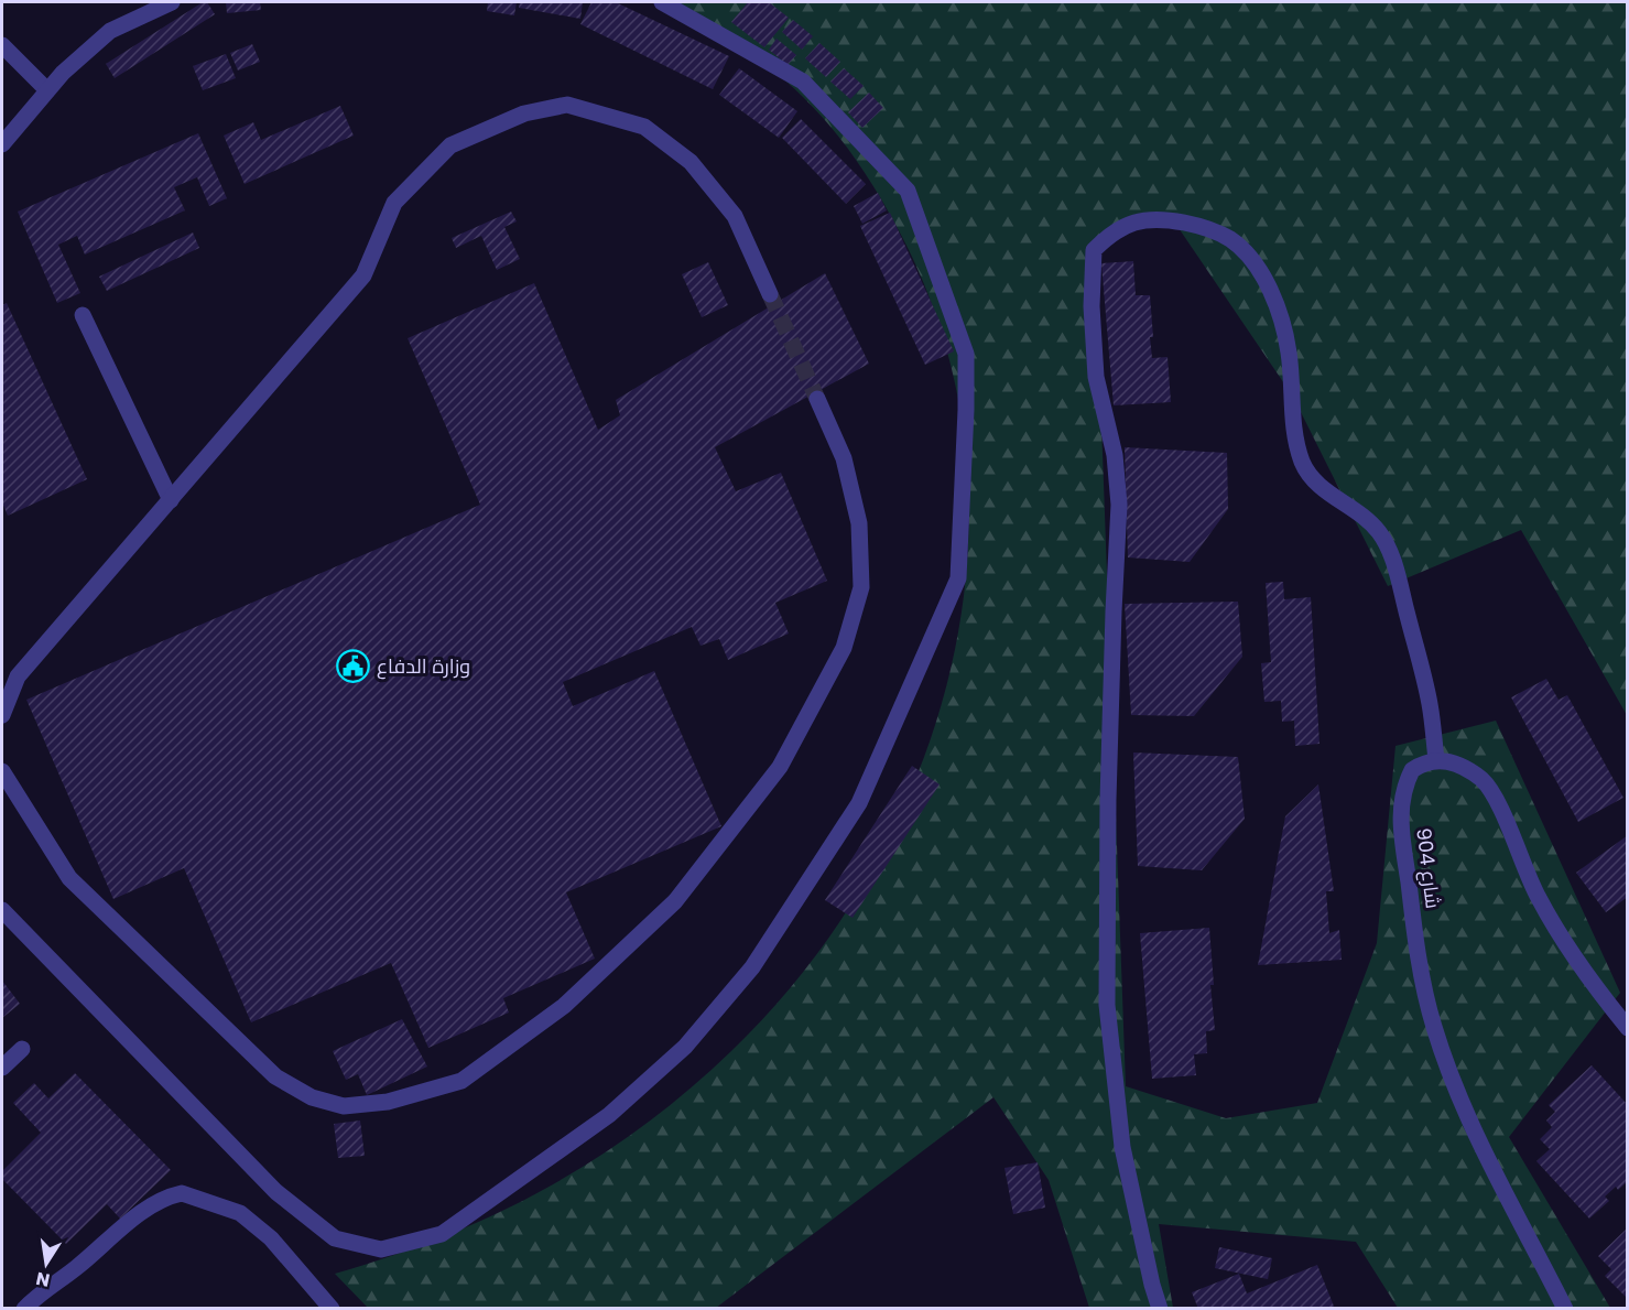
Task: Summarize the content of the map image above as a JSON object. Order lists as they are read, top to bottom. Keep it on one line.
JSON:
{"streets":{"street":["شارع 904"]},"places":{"public building":["وزارة الدفاع"]},"north":"bottom"}
